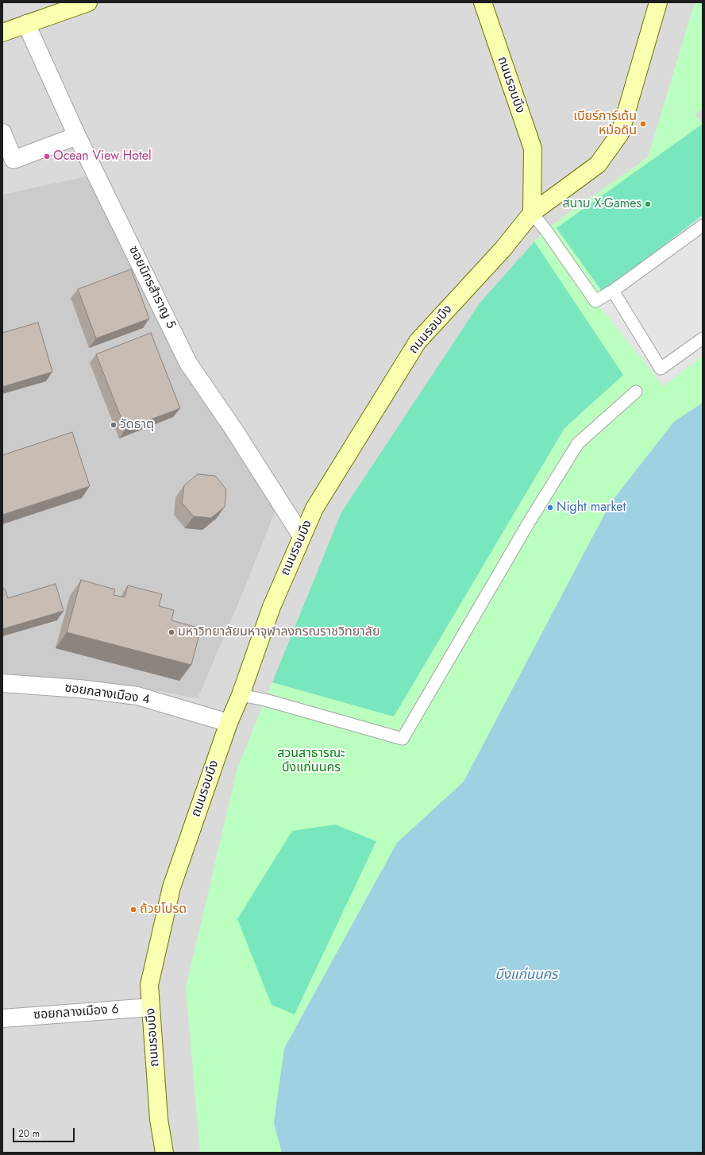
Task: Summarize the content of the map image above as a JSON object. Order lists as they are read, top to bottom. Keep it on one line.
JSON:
{"streets":{"street":["ถนนรอบบึง","ซอยนิกรสำราญ 5","ซอยกลางเมือง 4","ซอยกลางเมือง 6"]},"crossings":[["ถนนรอบบึง","ซอยนิกรสำราญ 5"],["ถนนรอบบึง","ซอยกลางเมือง 4"],["ถนนรอบบึง","ซอยกลางเมือง 6"]],"water":["บึงแก่นนคร"],"parks":["สวนสาธารณะ บึงแก่นนคร"],"places":["เบียร์การ์เด้น หม้อดิน","Ocean View Hotel","สนาม X-Games","วัดธาตุ","Night market","มหาวิทยาลัยมหาจุฬาลงกรณราชวิทยาลัย","ถ้วยโปรด"],"scale_bar":"20 m"}
